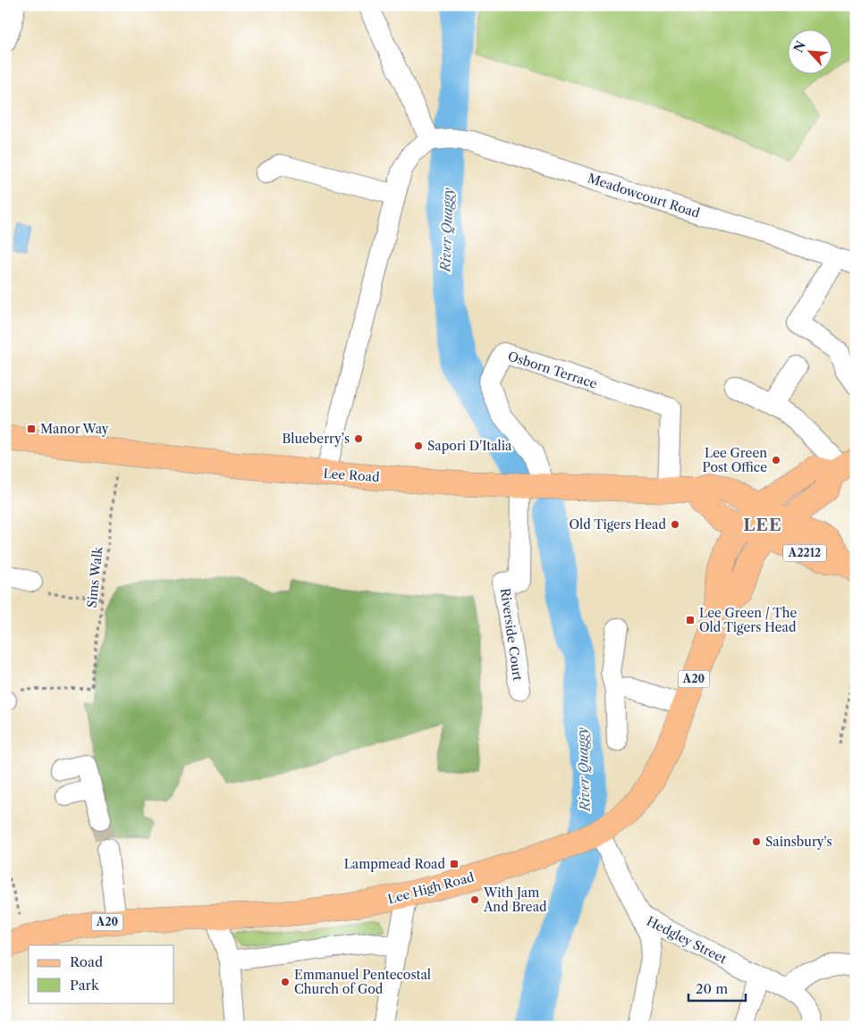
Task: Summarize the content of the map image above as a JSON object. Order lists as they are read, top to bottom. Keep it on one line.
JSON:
{"streets":{"main road":["Lee Road","A2212","A20","Lee High Road"],"street":["Meadowcourt Road","Osborn Terrace","Riverside Court","Hedgley Street"],"path":["Sims Walk"]},"crossings":[["Osborn Terrace","Lee Road"],["Lee Road","A2212"],["Lee Road","Riverside Court"],["Lee Road","A20"],["Lee Road","Lee High Road"],["A2212","A20"],["A2212","Lee High Road"],["A20","Lee High Road"]],"districts":["LEE"],"water":["River Quaggy"],"places":{"transit":["Manor Way","Lee Green / The Old Tigers Head","Lampmead Road"],"other":["Blueberry’s","Sapori D'Italia","Lee Green Post Office","Old Tigers Head","Sainsbury's","With Jam And Bread","Emmanuel Pentecostal Church of God"]},"legend":["Road","Park"],"scale_bar":"20 m","north":"top left"}
